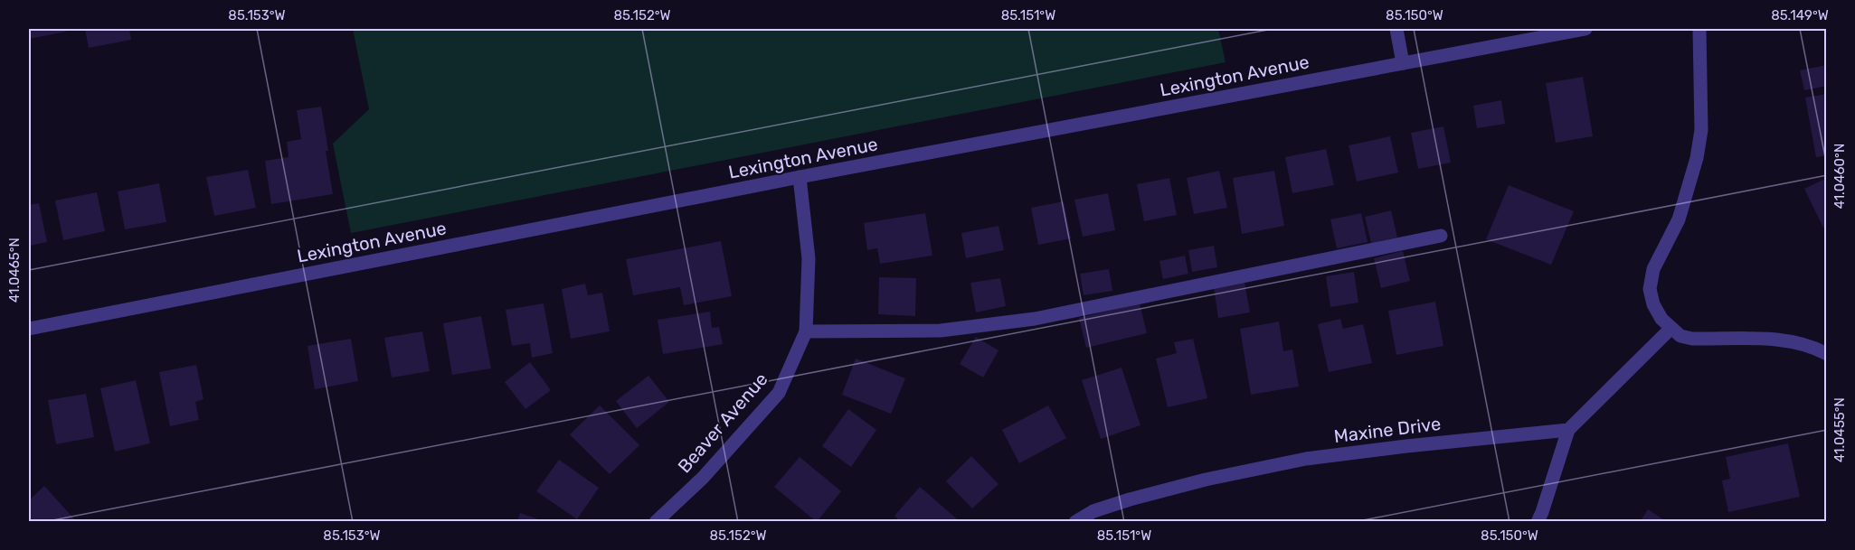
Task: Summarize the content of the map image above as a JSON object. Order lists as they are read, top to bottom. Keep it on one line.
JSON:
{"streets":{"street":["Lexington Avenue","Beaver Avenue","Maxine Drive"]},"crossings":[["Lexington Avenue","Beaver Avenue"]],"coordinates":["85.153°W","85.152°W","85.151°W","85.150°W","85.149°W","41.0460°N","41.0465°N","41.0455°N"]}
